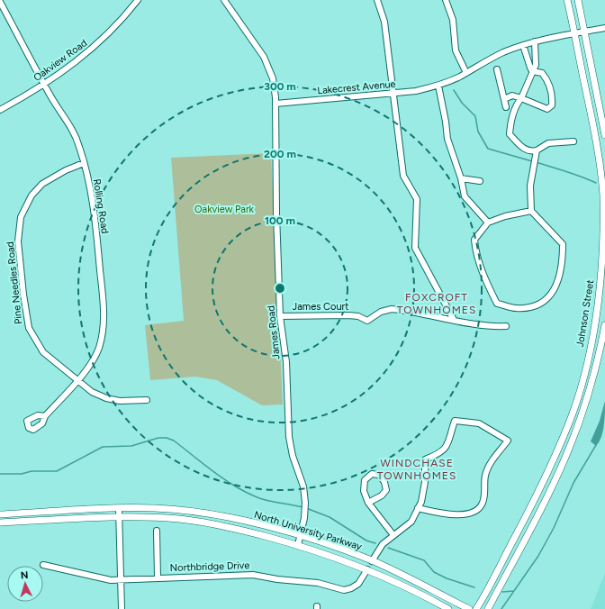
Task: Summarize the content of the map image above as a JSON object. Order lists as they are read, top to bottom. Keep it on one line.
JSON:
{"streets":{"main road":["Johnson Street","North University Parkway"],"street":["Oakview Road","Lakecrest Avenue","Rolling Road","Pine Needles Road","James Court","James Road","Northbridge Drive"]},"crossings":[["Oakview Road","Rolling Road"],["Lakecrest Avenue","Johnson Street"],["Lakecrest Avenue","James Road"],["Rolling Road","Pine Needles Road"],["James Court","James Road"],["James Road","North University Parkway"],["North University Parkway","Northbridge Drive"]],"districts":["FOXCROFT TOWNHOMES","WINDCHASE TOWNHOMES"],"parks":["Oakview Park"],"north":"top","rings":["300 m","200 m","100 m"]}
